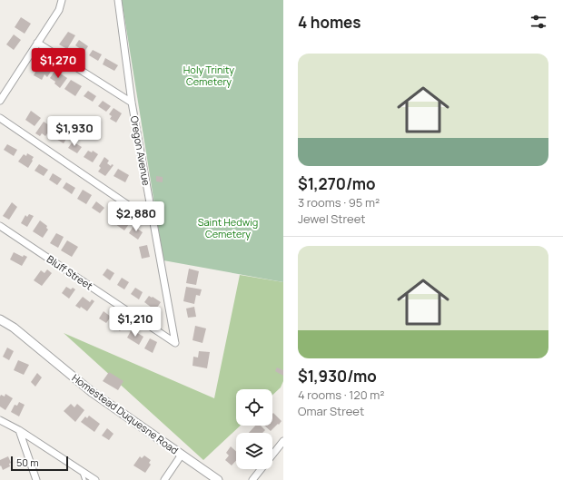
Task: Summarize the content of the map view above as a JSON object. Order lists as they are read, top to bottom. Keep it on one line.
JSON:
{"streets":{"street":["Oregon Avenue","Bluff Street","Homestead Duquesne Road"]},"crossings":[["Oregon Avenue","Bluff Street"]],"parks":["Holy Trinity Cemetery","Saint Hedwig Cemetery"],"scale_bar":"50 m","page":{"heading":"4 homes","list":[{"name":"$1,270/mo","note":"3 rooms · 95 m² · Jewel Street"},{"name":"$1,930/mo","note":"4 rooms · 120 m² · Omar Street"}],"price":["$1,270","$1,930","$2,880","$1,210"],"scale":"50 m"}}
